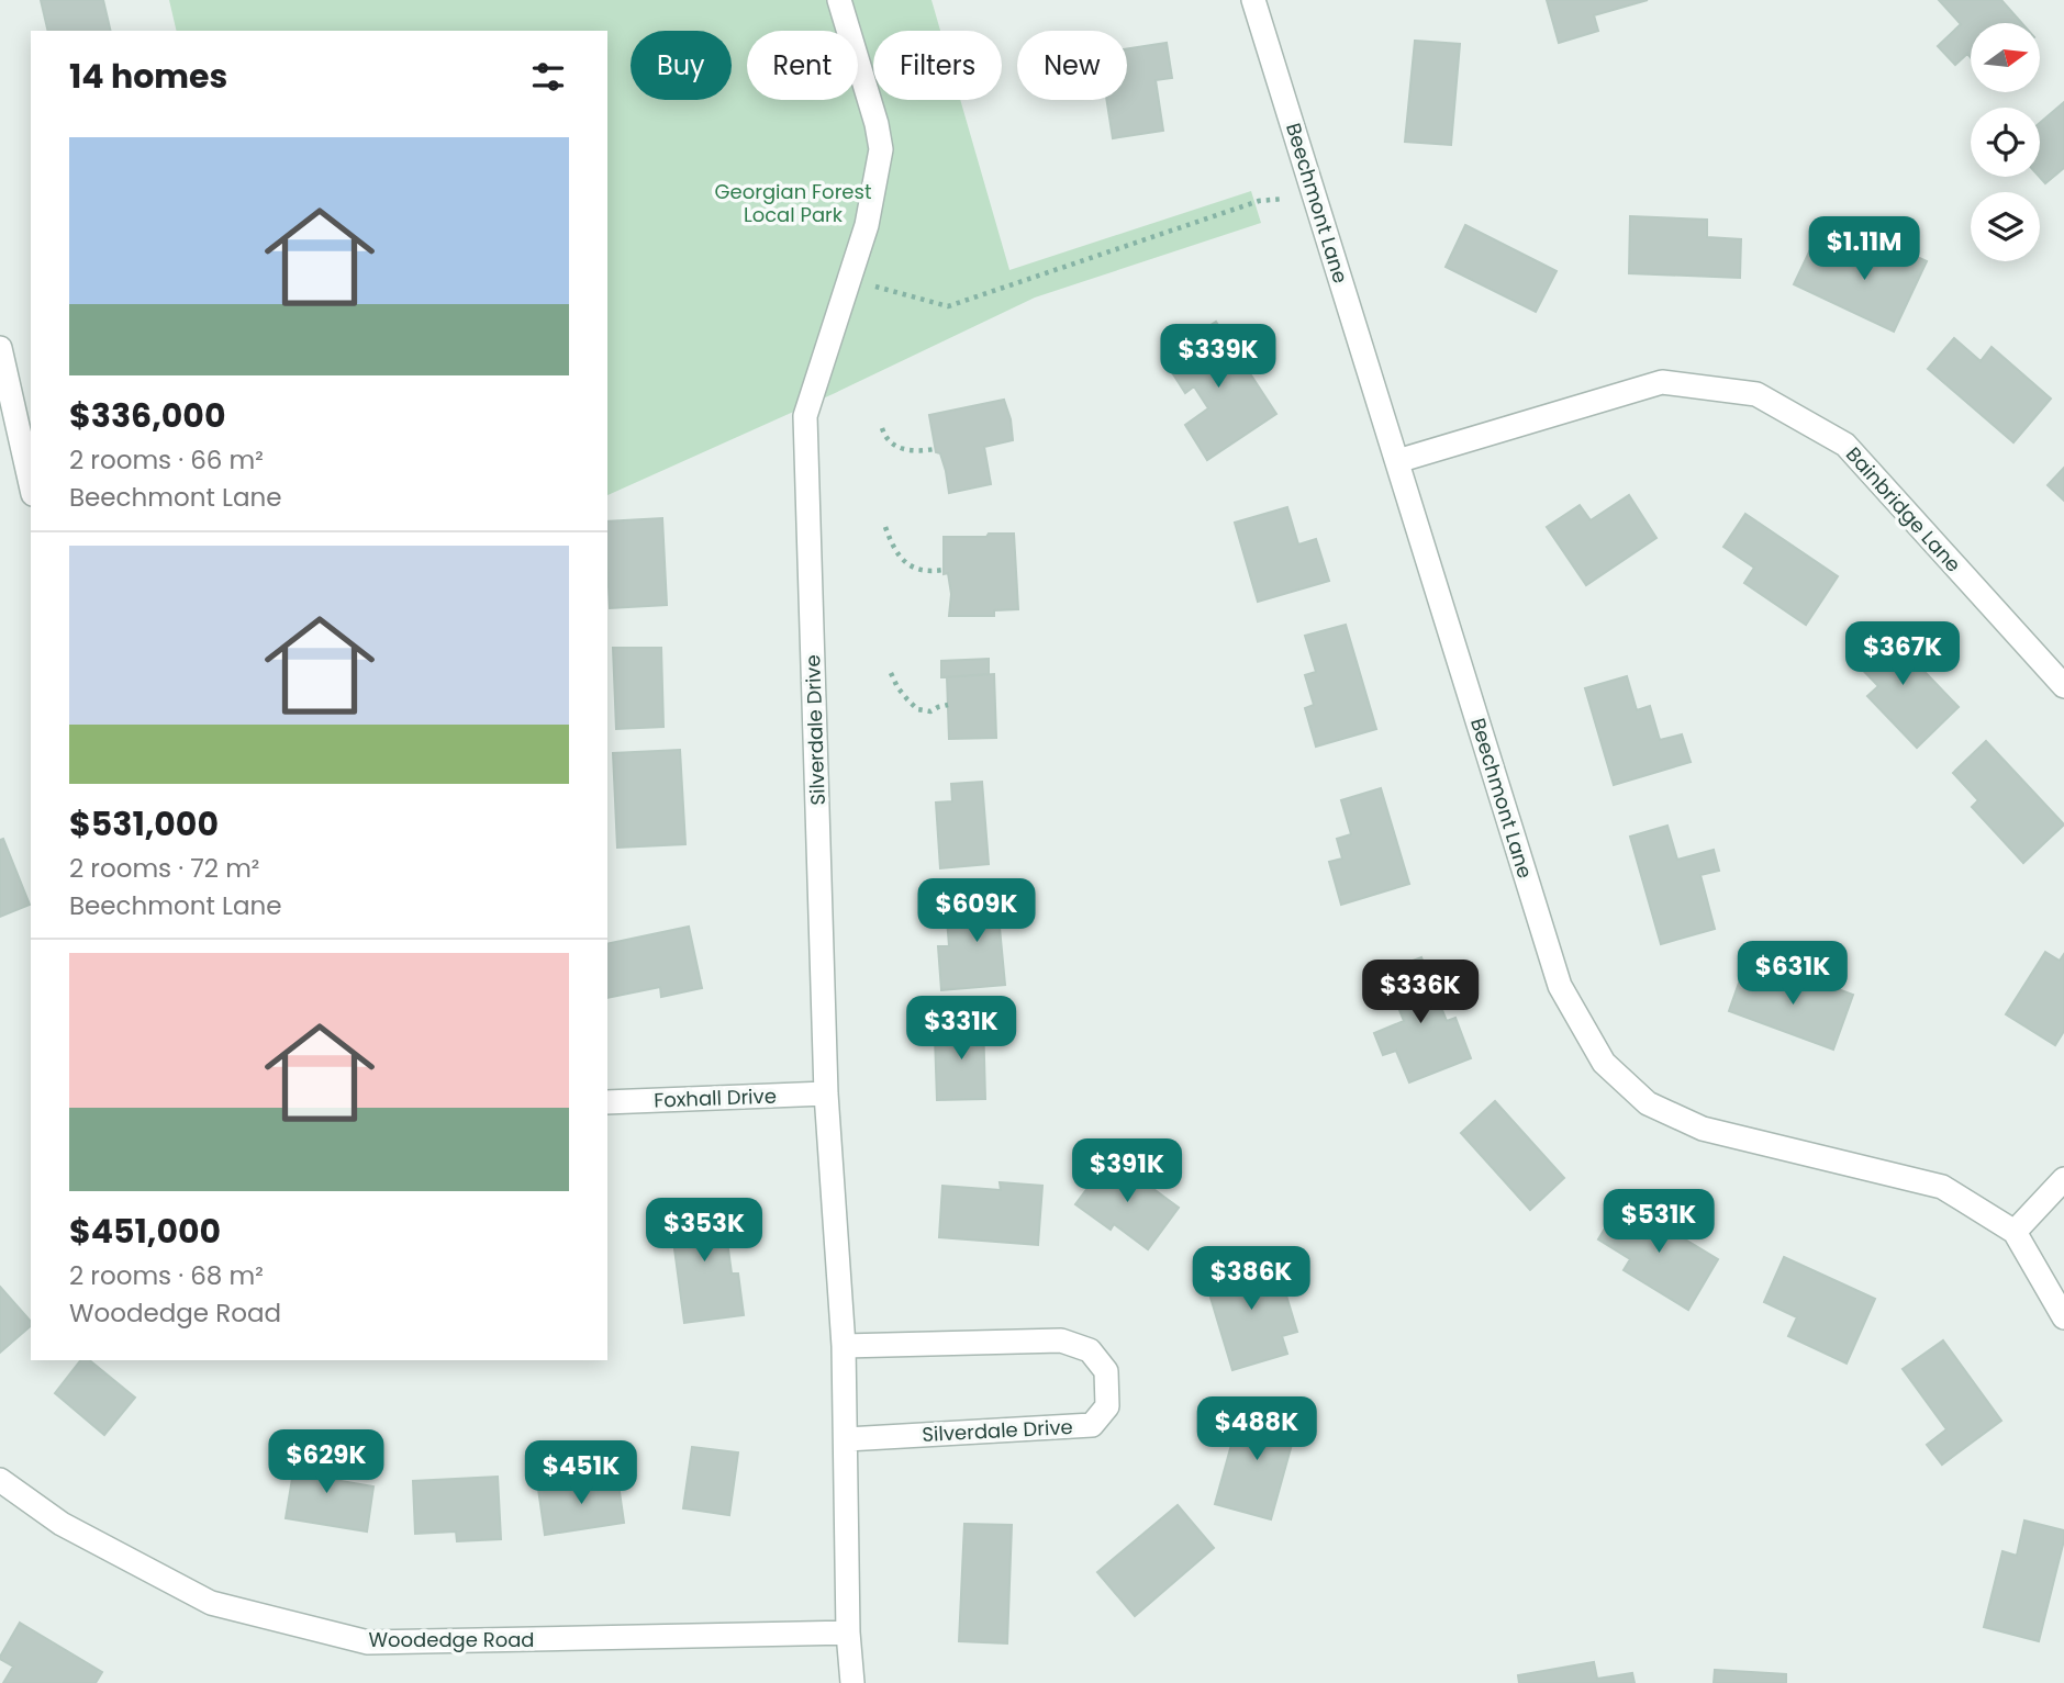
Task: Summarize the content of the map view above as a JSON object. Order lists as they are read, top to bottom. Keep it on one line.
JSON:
{"streets":{"street":["Beechmont Lane","Bainbridge Lane","Silverdale Drive","Foxhall Drive","Woodedge Road"]},"crossings":[["Beechmont Lane","Bainbridge Lane"],["Silverdale Drive","Foxhall Drive"],["Silverdale Drive","Woodedge Road"]],"parks":["Georgian Forest Local Park"],"north":"right","page":{"chip":["Buy","Rent","Filters","New"],"heading":"14 homes","list":[{"name":"$336,000","note":"2 rooms · 66 m² · Beechmont Lane"},{"name":"$531,000","note":"2 rooms · 72 m² · Beechmont Lane"},{"name":"$451,000","note":"2 rooms · 68 m² · Woodedge Road"}],"price":["$1.11M","$339K","$367K","$609K","$631K","$336K","$331K","$391K","$531K","$353K","$386K","$488K","$629K","$451K"]}}
